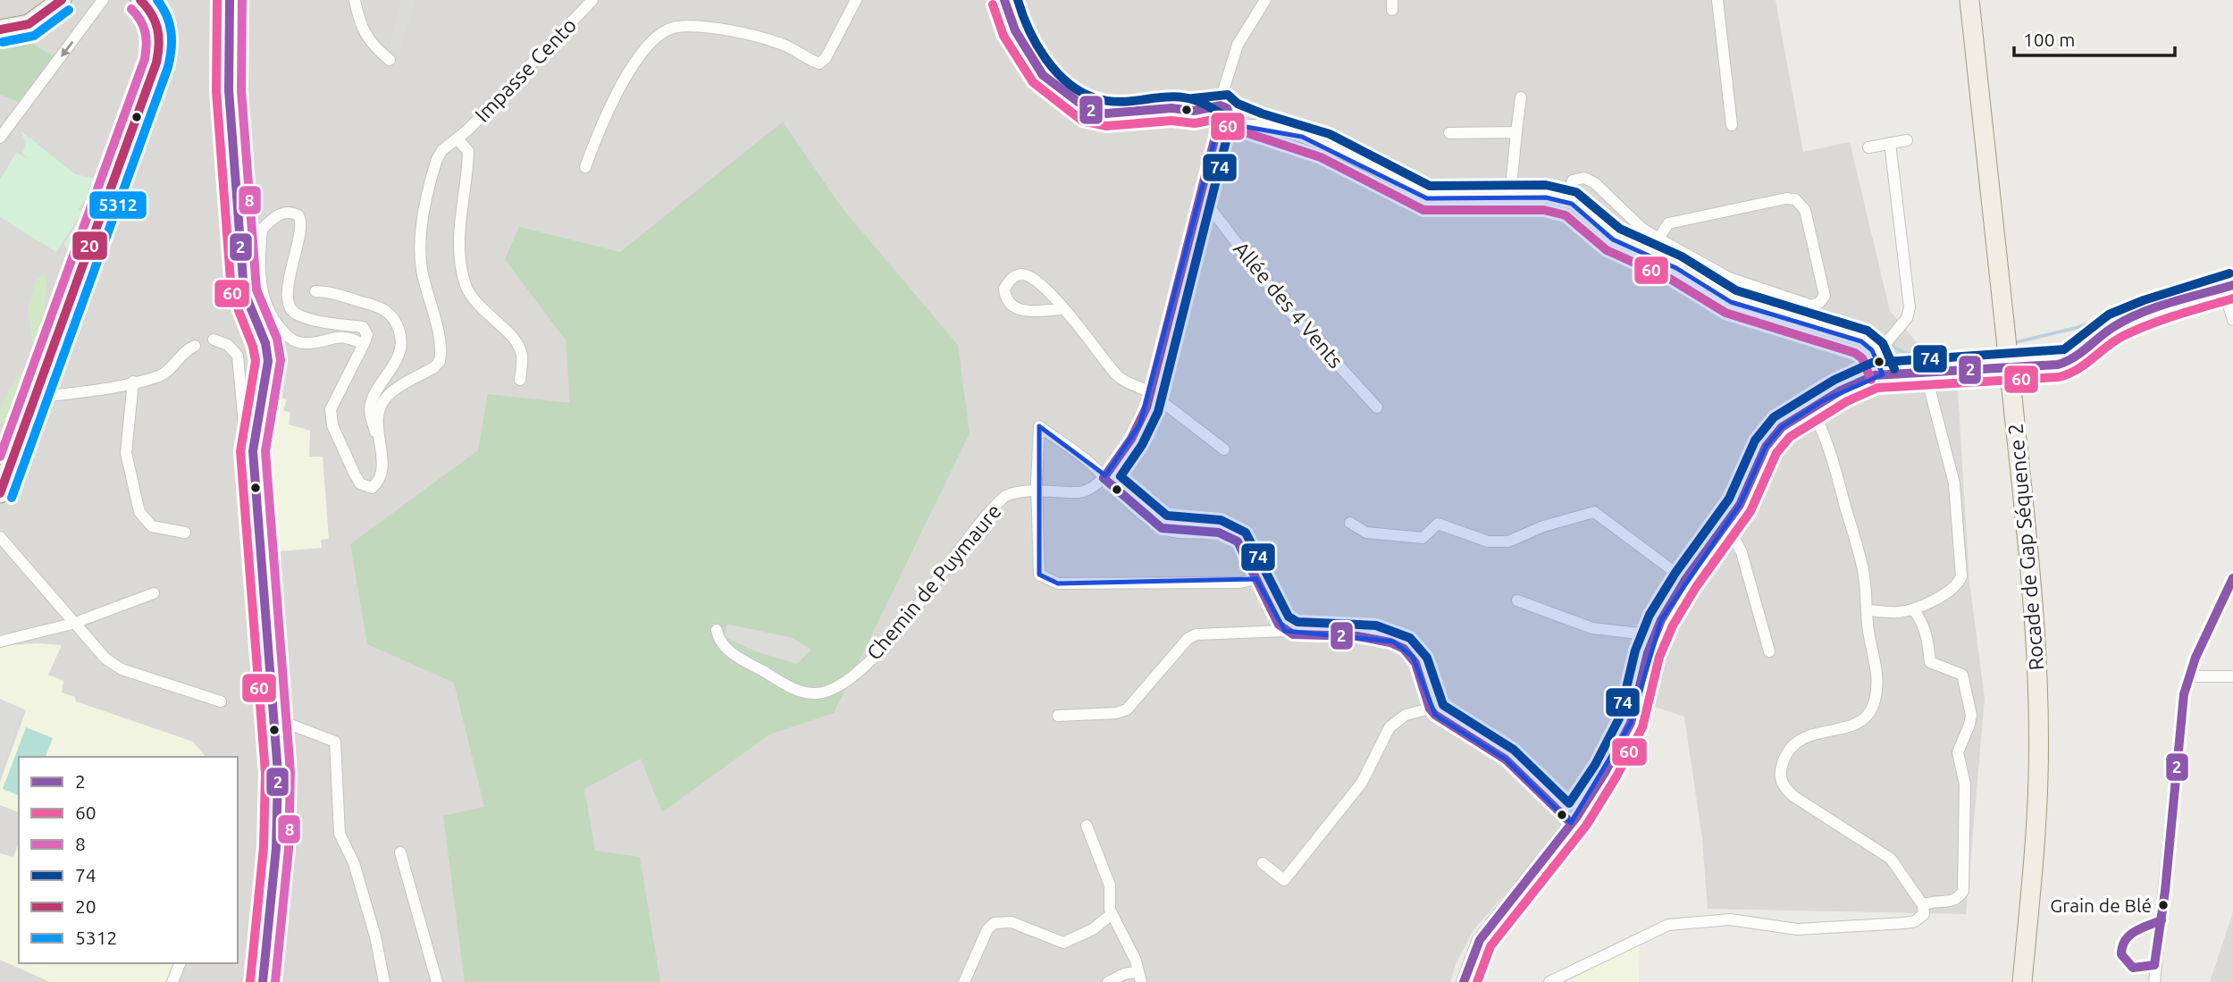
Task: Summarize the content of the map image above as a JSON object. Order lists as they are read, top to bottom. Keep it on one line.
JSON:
{"streets":{"main road":["Rocade de Gap Séquence 2"],"street":["Impasse Cento","Allée des 4 Vents","Chemin de Puymaure"]},"places":["Grain de Blé"],"lines":["transit line 2","transit line 60","transit line 8","transit line 74","transit line 20","transit line 5312"],"legend":["2","60","8","74","20","5312"],"scale_bar":"100 m"}
